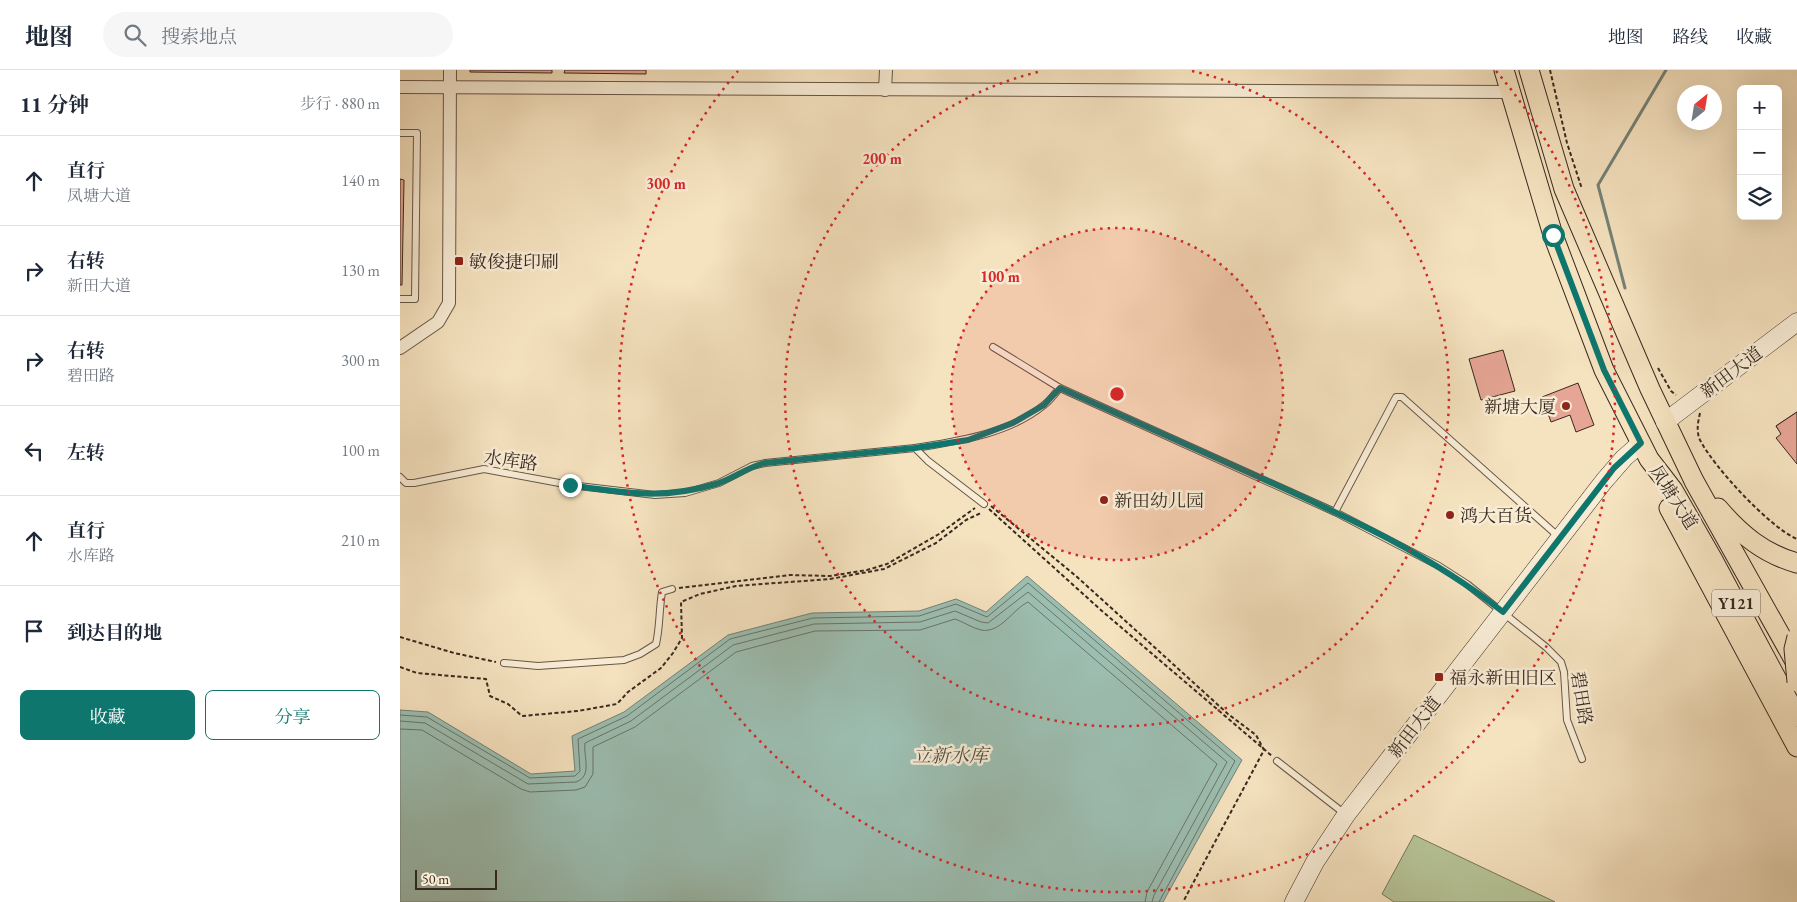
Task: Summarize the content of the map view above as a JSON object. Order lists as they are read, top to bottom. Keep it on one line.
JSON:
{"streets":{"main road":["凤塘大道","Y121"],"street":["新田大道"],"lane":["水库路","碧田路"]},"crossings":[["新田大道","凤塘大道"],["新田大道","碧田路"],["水库路","碧田路"]],"water":["立新水库"],"places":{"transit":["敏俊捷印刷","福永新田旧区"],"other":["新塘大厦","新田幼儿园","鸿大百货"]},"scale_bar":"50 m","north":"top right","page":{"header":"地图","search":"搜索地点","nav":["地图","路线","收藏"],"heading":["11 分钟","步行 · 880 m"],"map_buttons":["+","−"],"list":[["直行","凤塘大道","140 m"],["右转","新田大道","130 m"],["右转","碧田路","300 m"],["左转","100 m"],["直行","水库路","210 m"],"到达目的地"],"buttons":["收藏","分享"],"scale":"50 m"},"rings":["200 m","300 m","100 m"]}
